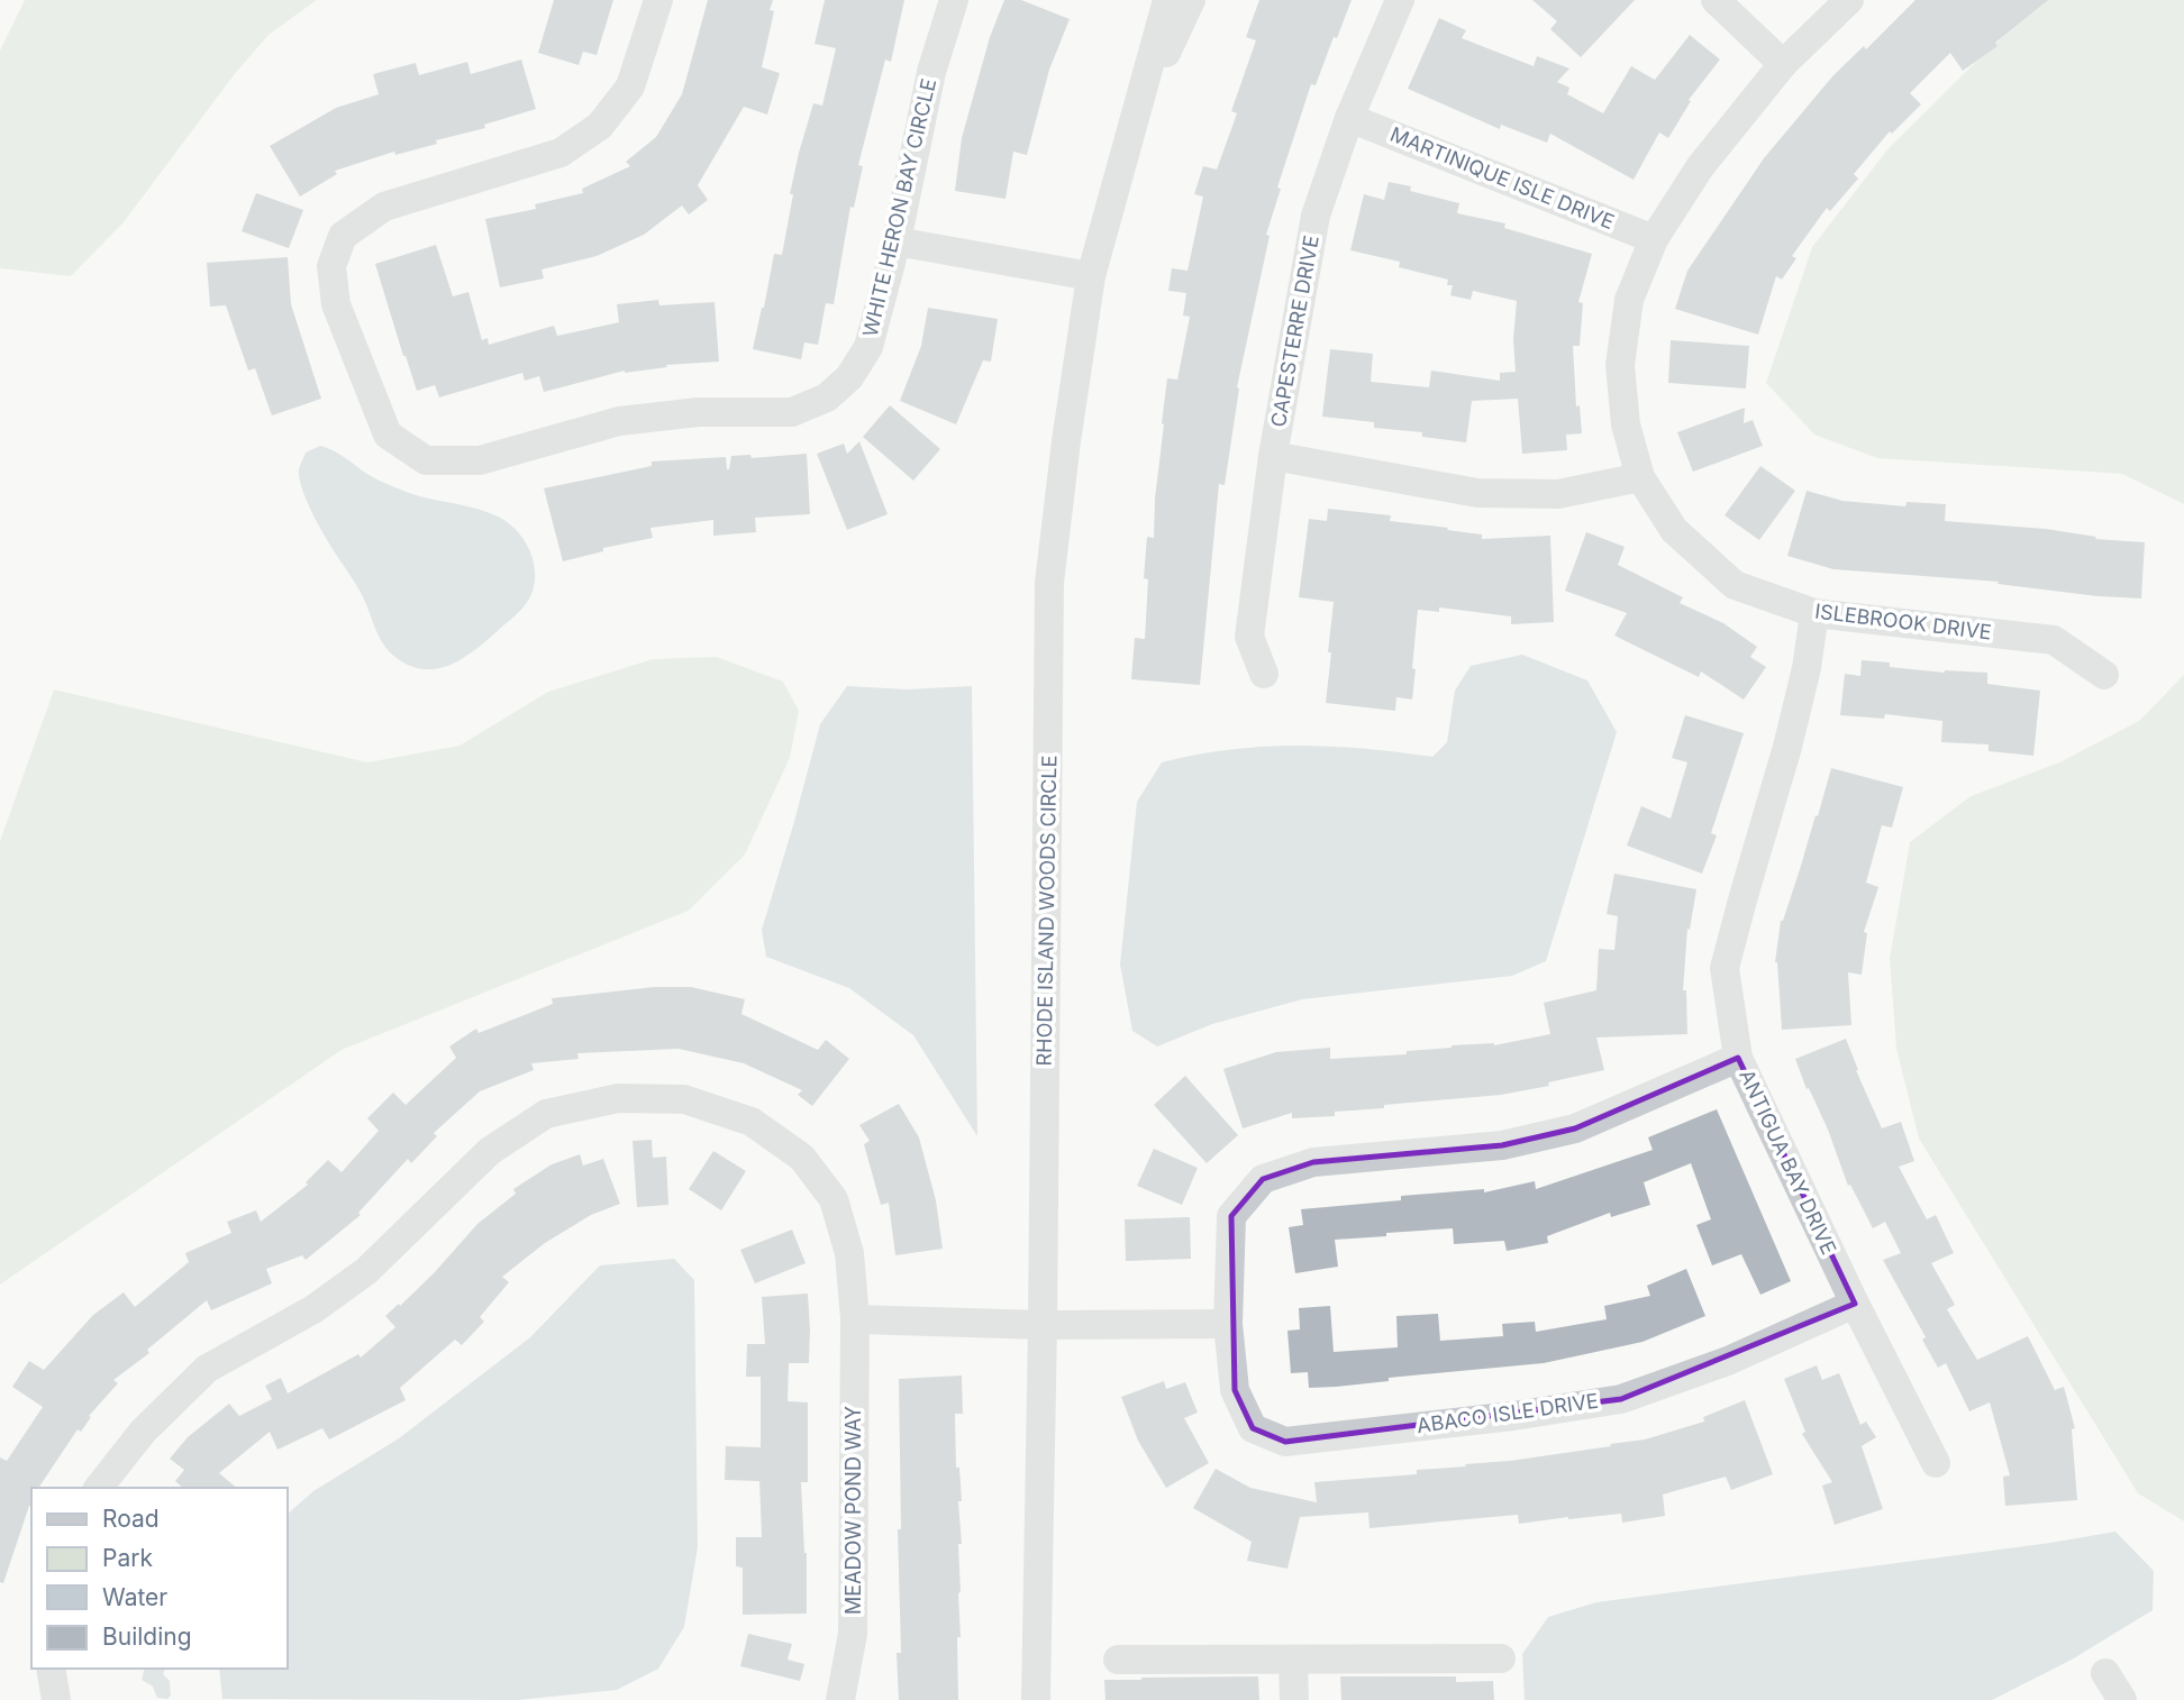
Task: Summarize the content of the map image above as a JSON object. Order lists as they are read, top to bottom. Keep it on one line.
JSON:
{"streets":{"street":["MARTINIQUE ISLE DRIVE","WHITE HERON BAY CIRCLE","CAPESTERRE DRIVE","ISLEBROOK DRIVE","RHODE ISLAND WOODS CIRCLE","ANTIGUA BAY DRIVE","ABACO ISLE DRIVE","MEADOW POND WAY"]},"crossings":[["MARTINIQUE ISLE DRIVE","CAPESTERRE DRIVE"],["MARTINIQUE ISLE DRIVE","ISLEBROOK DRIVE"],["ISLEBROOK DRIVE","ANTIGUA BAY DRIVE"],["ANTIGUA BAY DRIVE","ABACO ISLE DRIVE"]],"legend":["Road","Park","Water","Building"]}
